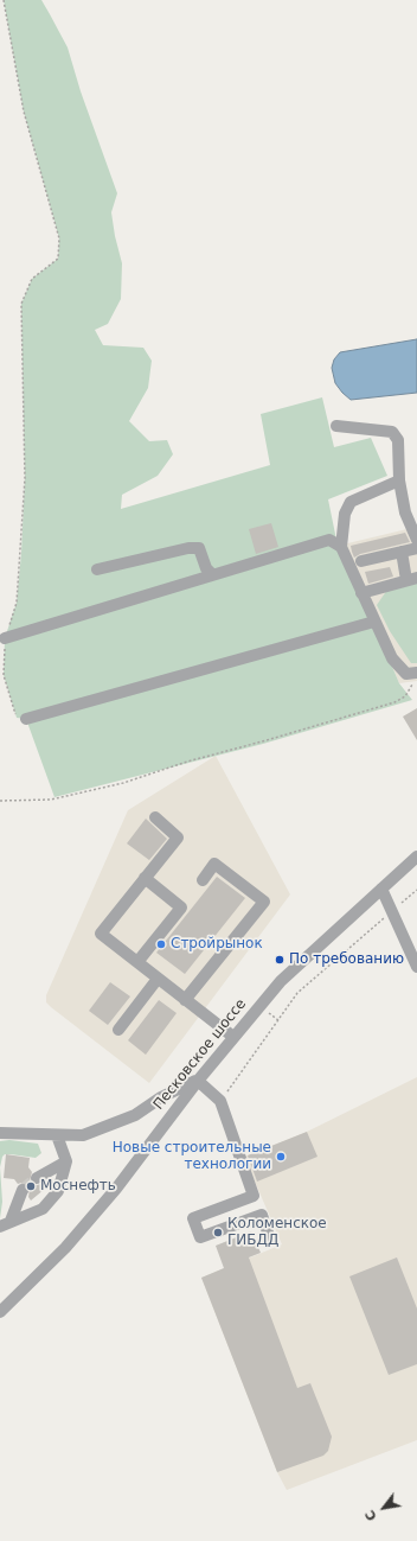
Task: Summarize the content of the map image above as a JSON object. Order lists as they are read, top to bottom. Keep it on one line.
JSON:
{"streets":{"street":["Песковское шоссе"]},"places":["Стройрынок","По требованию","Новые строительные технологии","Моснефть","Коломенское ГИБДД"],"north":"bottom left"}
